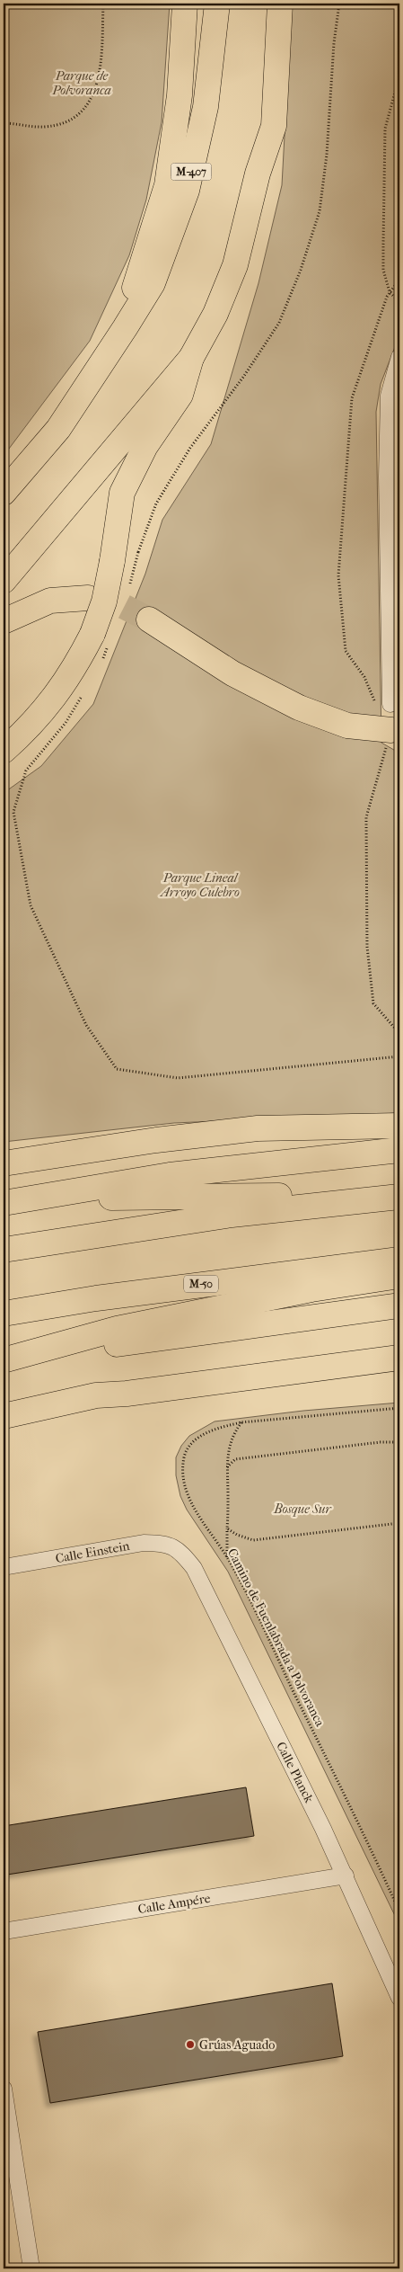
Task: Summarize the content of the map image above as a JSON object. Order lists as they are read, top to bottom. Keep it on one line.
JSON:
{"streets":{"highway":["M-407","M-50"],"street":["Calle Einstein","Calle Planck","Calle Ampére"],"path":["Camino de Fuenlabrada a Polvoranca"]},"crossings":[["Calle Einstein","Calle Planck"],["Calle Planck","Calle Ampére"]],"parks":["Parque de Polvoranca","Parque Lineal Arroyo Culebro","Bosque Sur"],"places":["Grúas Aguado"]}
